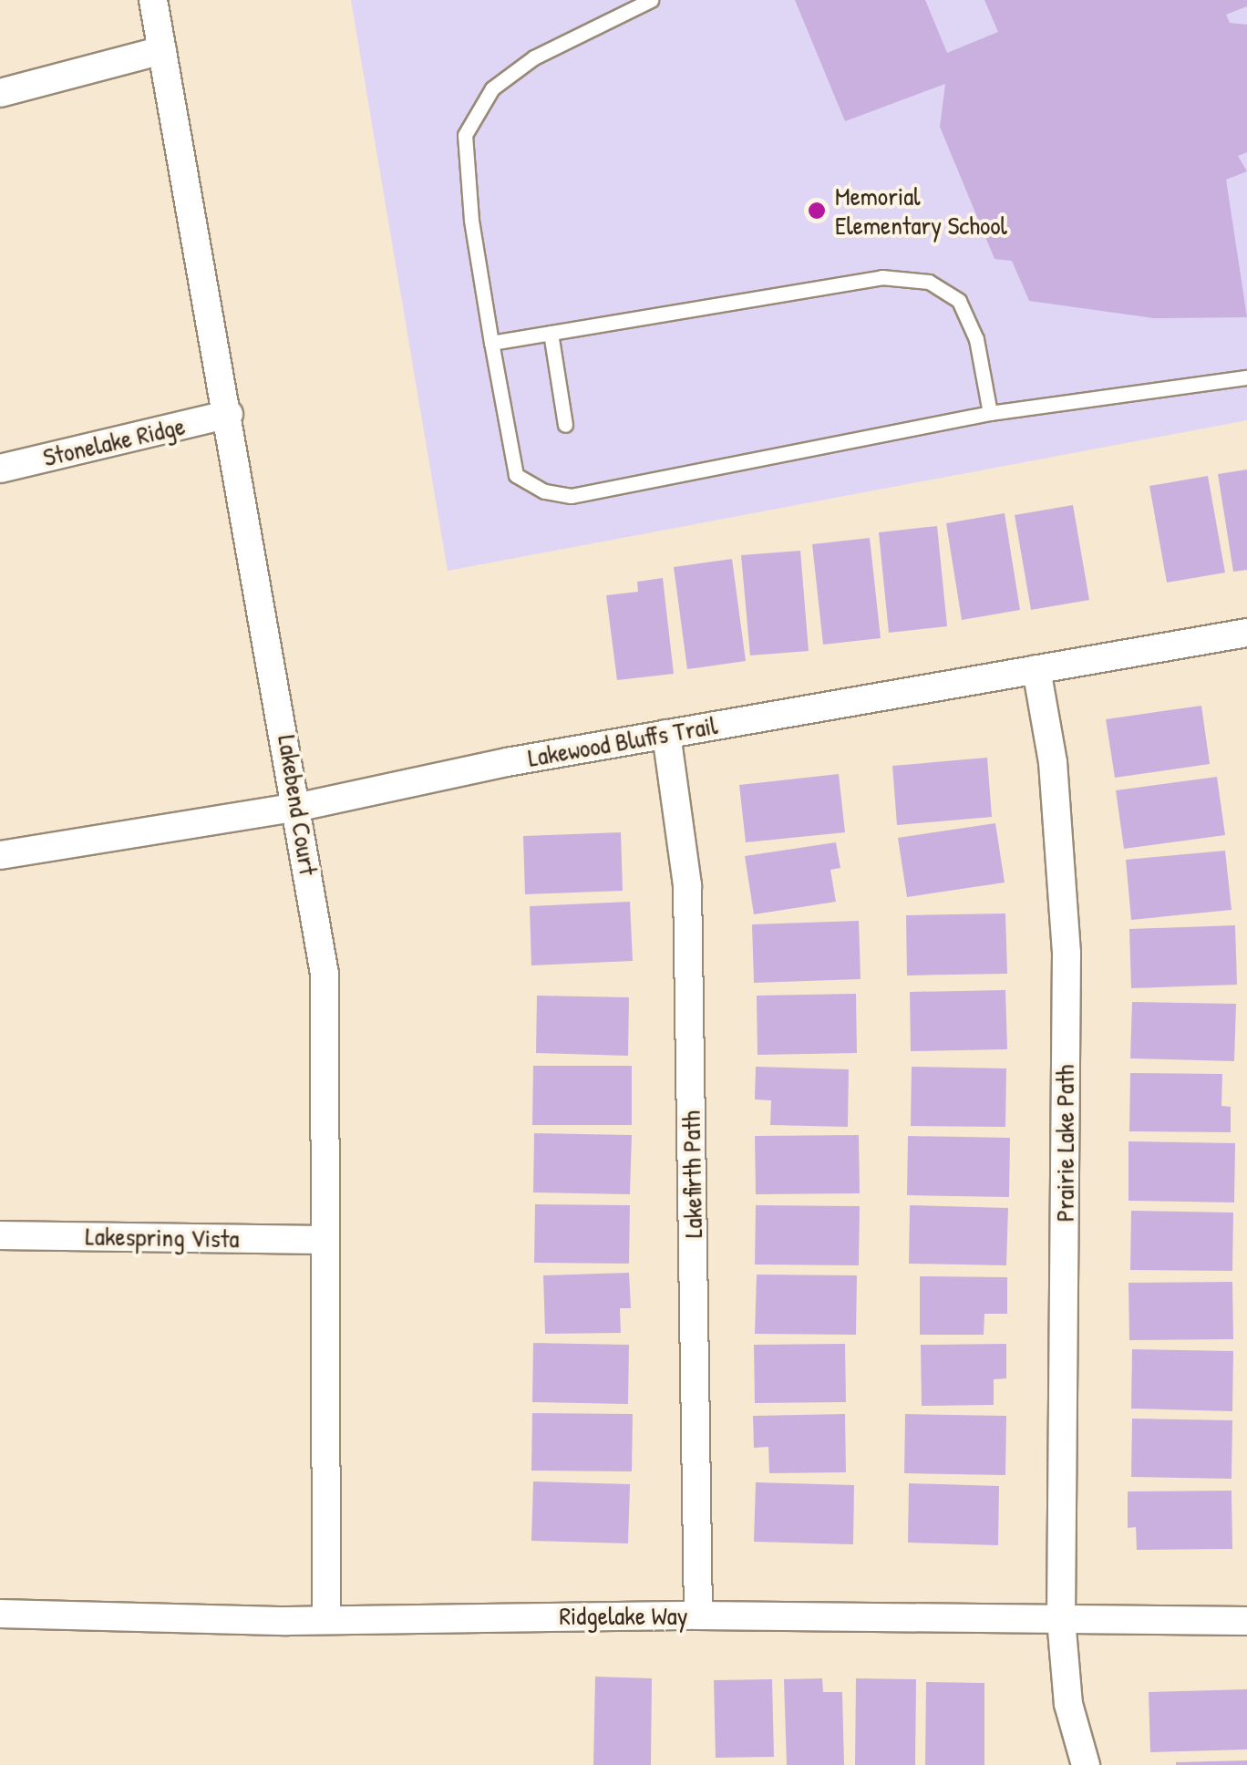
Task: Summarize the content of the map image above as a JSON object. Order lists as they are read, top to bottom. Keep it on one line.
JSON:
{"streets":{"street":["Stonelake Ridge","Lakewood Bluffs Trail","Lakebend Court","Prairie Lake Path","Lakefirth Path","Lakespring Vista","Ridgelake Way"]},"crossings":[["Stonelake Ridge","Lakebend Court"],["Lakewood Bluffs Trail","Lakebend Court"],["Lakewood Bluffs Trail","Prairie Lake Path"],["Lakewood Bluffs Trail","Lakefirth Path"],["Lakebend Court","Lakespring Vista"],["Lakebend Court","Ridgelake Way"],["Prairie Lake Path","Ridgelake Way"],["Lakefirth Path","Ridgelake Way"]],"places":["Memorial Elementary School"]}
